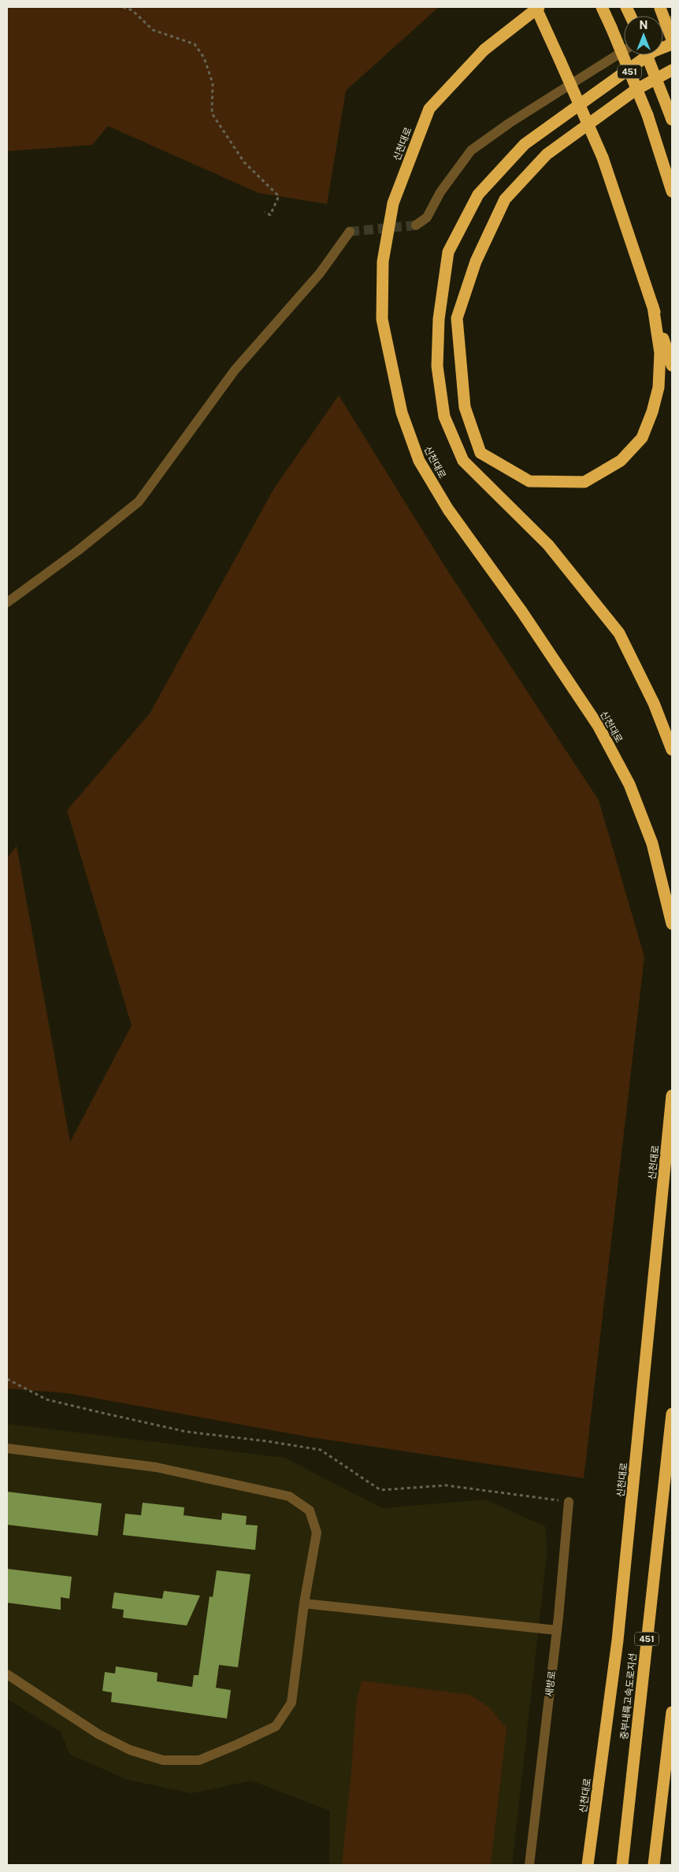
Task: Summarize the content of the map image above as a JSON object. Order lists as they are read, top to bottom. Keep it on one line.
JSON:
{"streets":{"highway":["451","신천대로","중부내륙고속도로지선"],"street":["새방로"]},"north":"top"}
